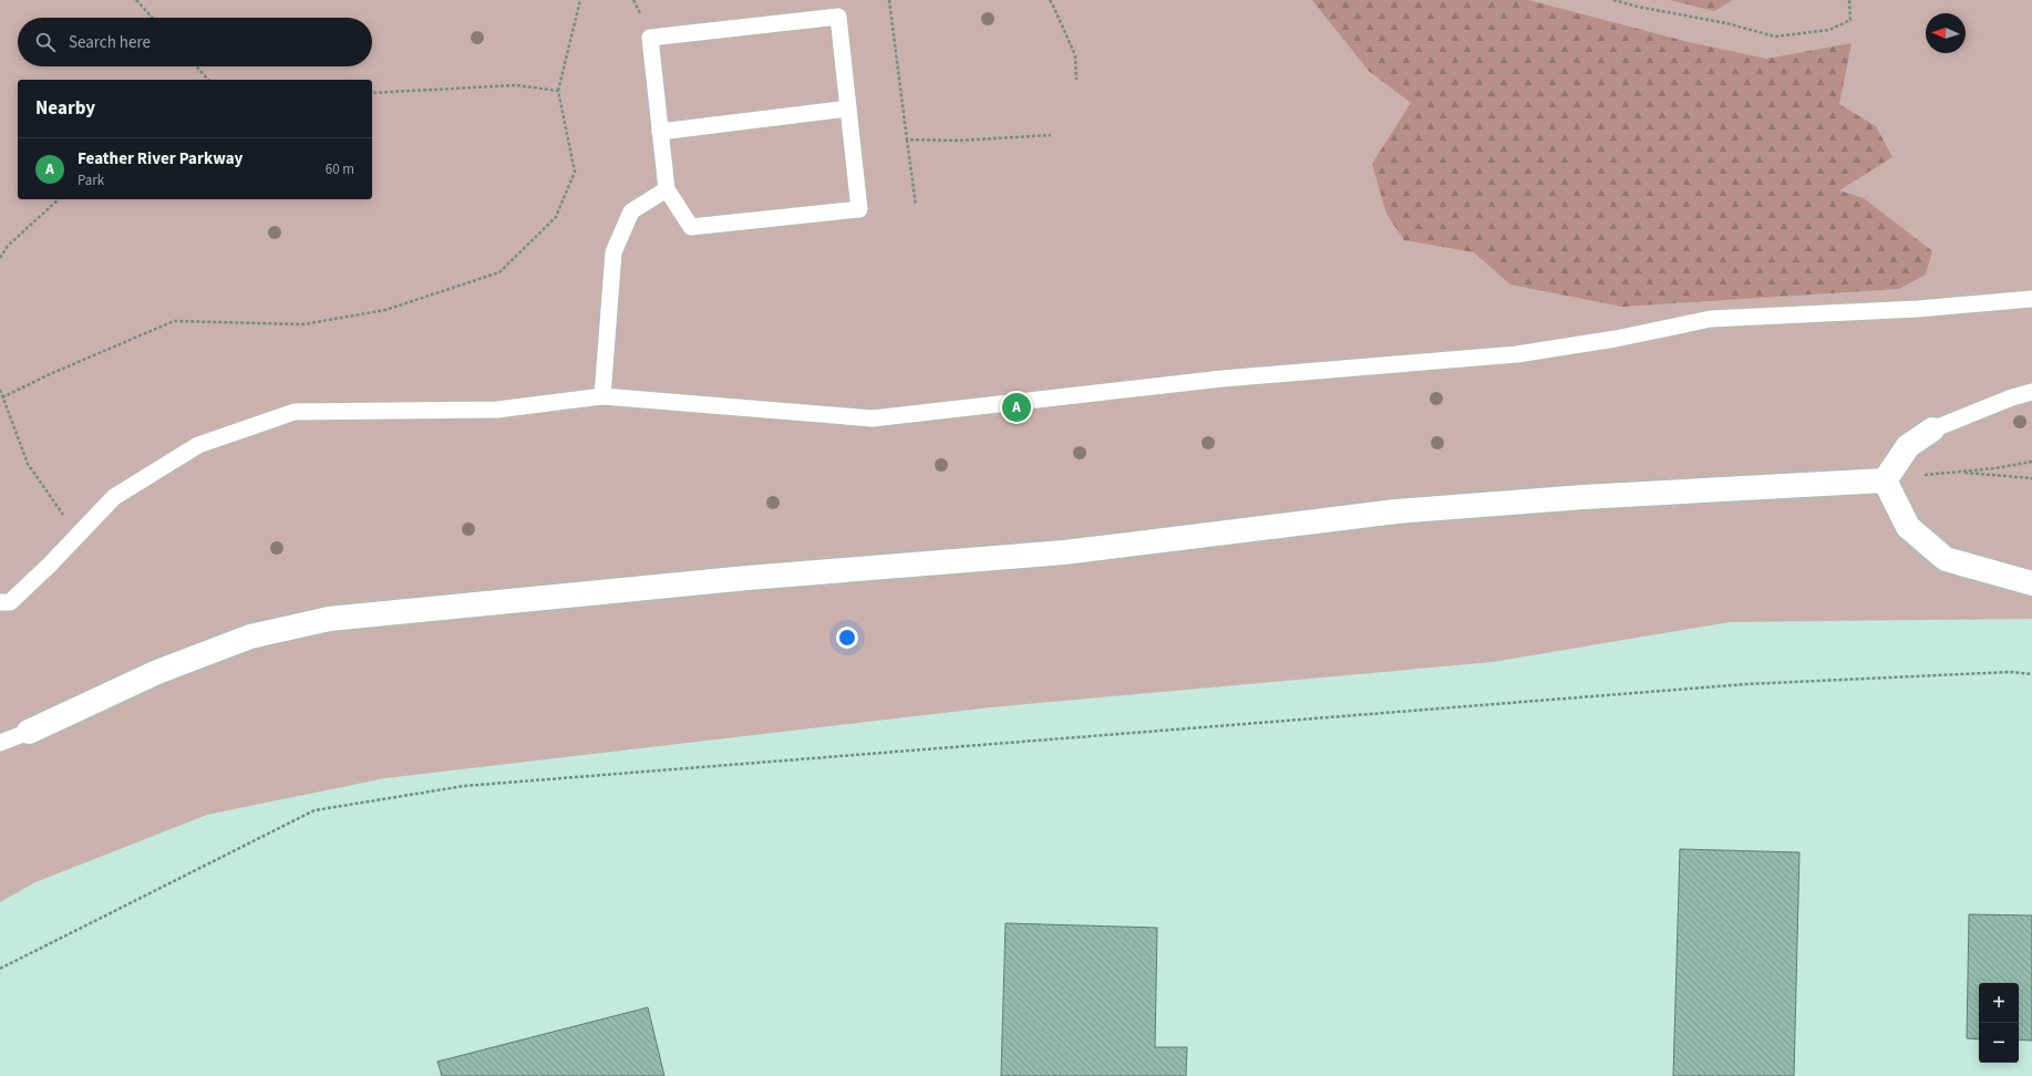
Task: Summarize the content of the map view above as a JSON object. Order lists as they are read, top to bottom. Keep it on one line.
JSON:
{"north":"left","page":{"search":"Search here","heading":"Nearby","list":[{"mark":"A","name":"Feather River Parkway","note":"Park","value":"60 m"}],"pins":"A","map_buttons":["+","−"]}}
